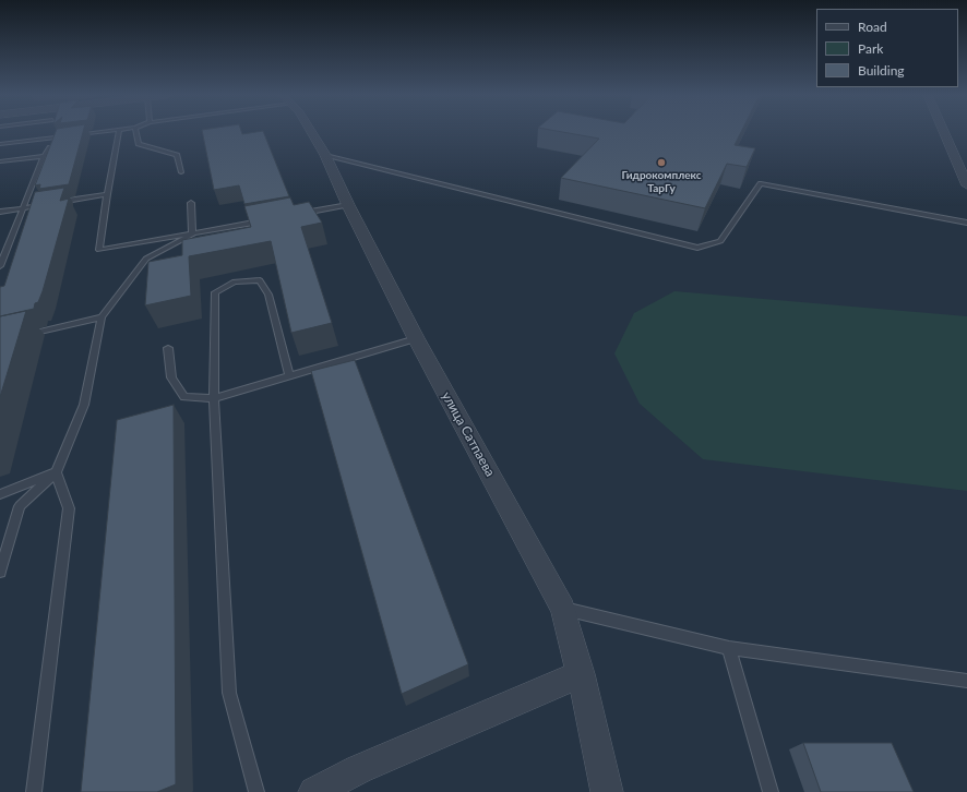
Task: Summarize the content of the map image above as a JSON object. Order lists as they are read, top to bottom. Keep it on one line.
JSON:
{"streets":{"street":["улица Сатпаева"]},"places":["Гидрокомплекс ТарГу"],"legend":["Road","Park","Building"]}
